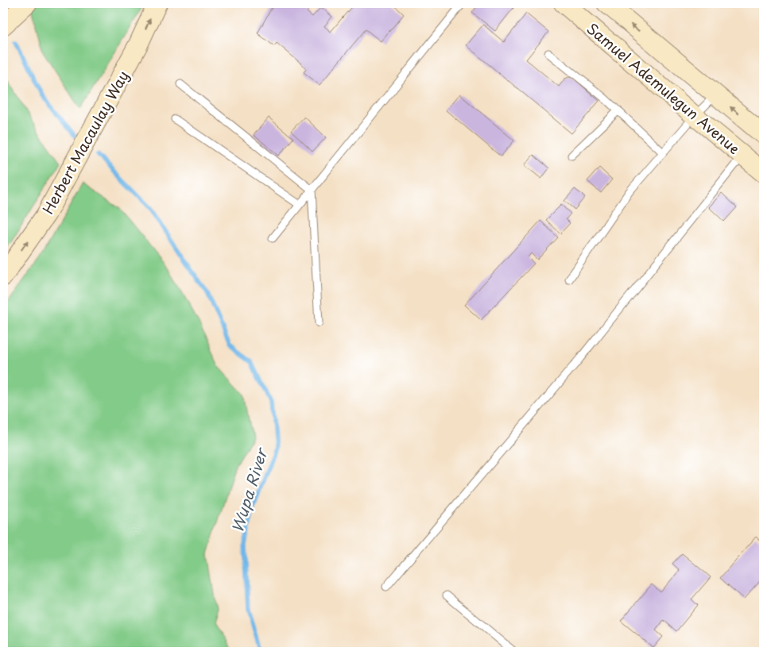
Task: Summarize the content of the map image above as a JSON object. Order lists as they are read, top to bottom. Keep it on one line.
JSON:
{"streets":{"main road":["Samuel Ademulegun Avenue","Herbert Macaulay Way"]},"one_way":["Herbert Macaulay Way"],"water":["Wupa River"]}
